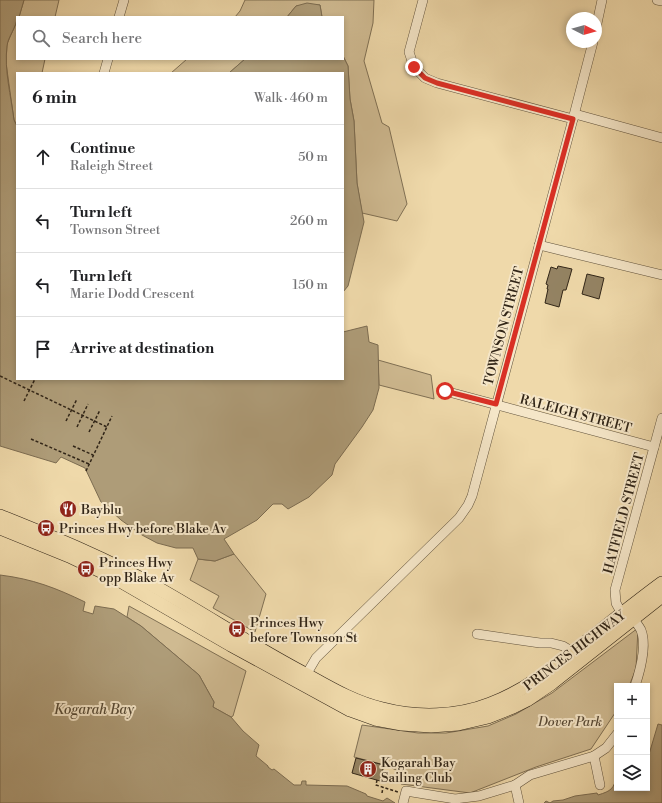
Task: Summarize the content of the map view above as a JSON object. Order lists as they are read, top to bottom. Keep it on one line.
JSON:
{"streets":{"highway":["PRINCES HIGHWAY"],"street":["TOWNSON STREET","RALEIGH STREET","HATFIELD STREET"]},"crossings":[["TOWNSON STREET","RALEIGH STREET"],["TOWNSON STREET","PRINCES HIGHWAY"],["RALEIGH STREET","HATFIELD STREET"],["HATFIELD STREET","PRINCES HIGHWAY"]],"water":["Kogarah Bay"],"parks":["Dover Park"],"places":{"restaurant":["Bayblu"],"bus stop":["Princes Hwy before Blake Av","Princes Hwy opp Blake Av","Princes Hwy before Townson St"],"building":["Kogarah Bay Sailing Club"]},"north":"right","page":{"search":"Search here","heading":["6 min","Walk · 460 m"],"list":[["Continue","Raleigh Street","50 m"],["Turn left","Townson Street","260 m"],["Turn left","Marie Dodd Crescent","150 m"],"Arrive at destination"],"map_buttons":["+","−"]}}
